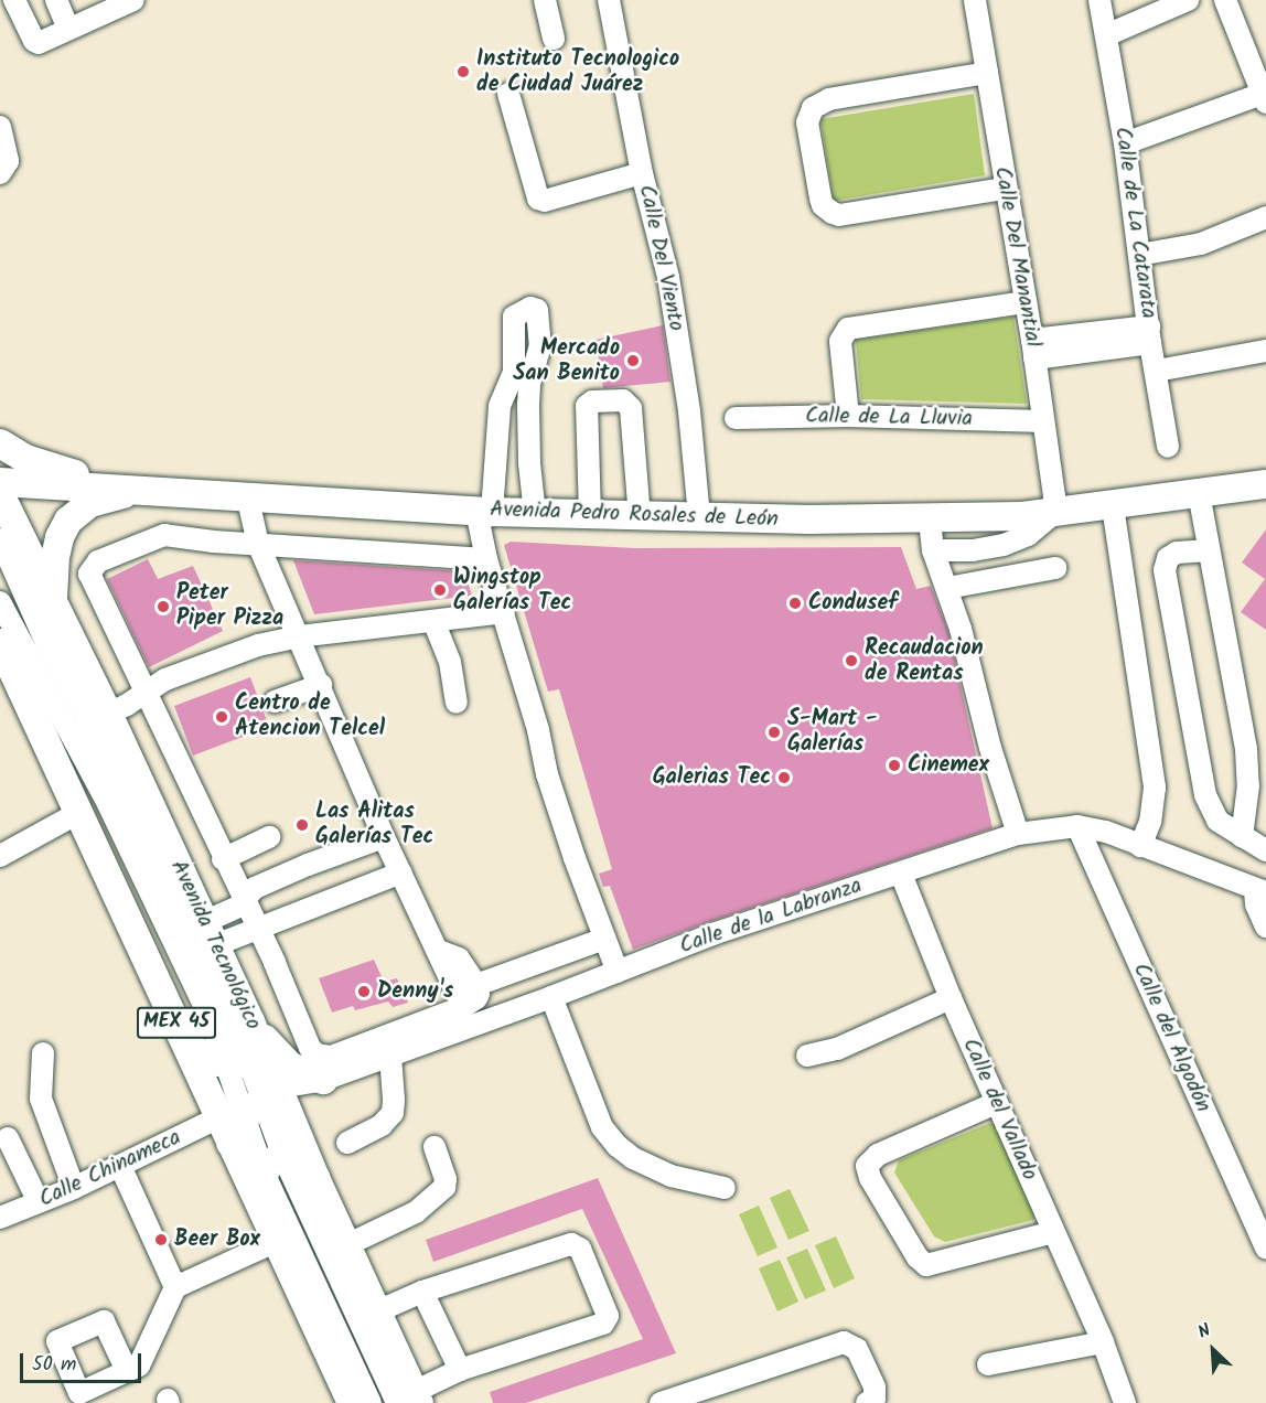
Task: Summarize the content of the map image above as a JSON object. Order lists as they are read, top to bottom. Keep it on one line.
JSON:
{"streets":{"main road":["Avenida Pedro Rosales de León","Avenida Tecnológico","MEX 45"],"street":["Calle de La Catarata","Calle Del Manantial","Calle Del Viento","Calle de La Lluvia","Calle de la Labranza","Calle del Algodón","Calle del Vallado","Calle Chinameca"]},"crossings":[["Calle Del Manantial","Calle de La Lluvia"],["Calle Del Manantial","Avenida Pedro Rosales de León"],["Calle Del Viento","Avenida Pedro Rosales de León"],["Calle de la Labranza","Avenida Tecnológico"],["Calle de la Labranza","Calle del Algodón"],["Calle de la Labranza","Calle del Vallado"],["Calle de la Labranza","Calle Chinameca"],["Avenida Tecnológico","Calle Chinameca"]],"places":["Instituto Tecnologico de Ciudad Juárez","Mercado San Benito","Wingstop Galerías Tec","Condusef","Peter Piper Pizza","Recaudacion de Rentas","Centro de Atencion Telcel","S-Mart - Galerías","Cinemex","Galerias Tec","Las Alitas Galerías Tec","Denny's","Beer Box"],"scale_bar":"50 m","north":"top left"}
